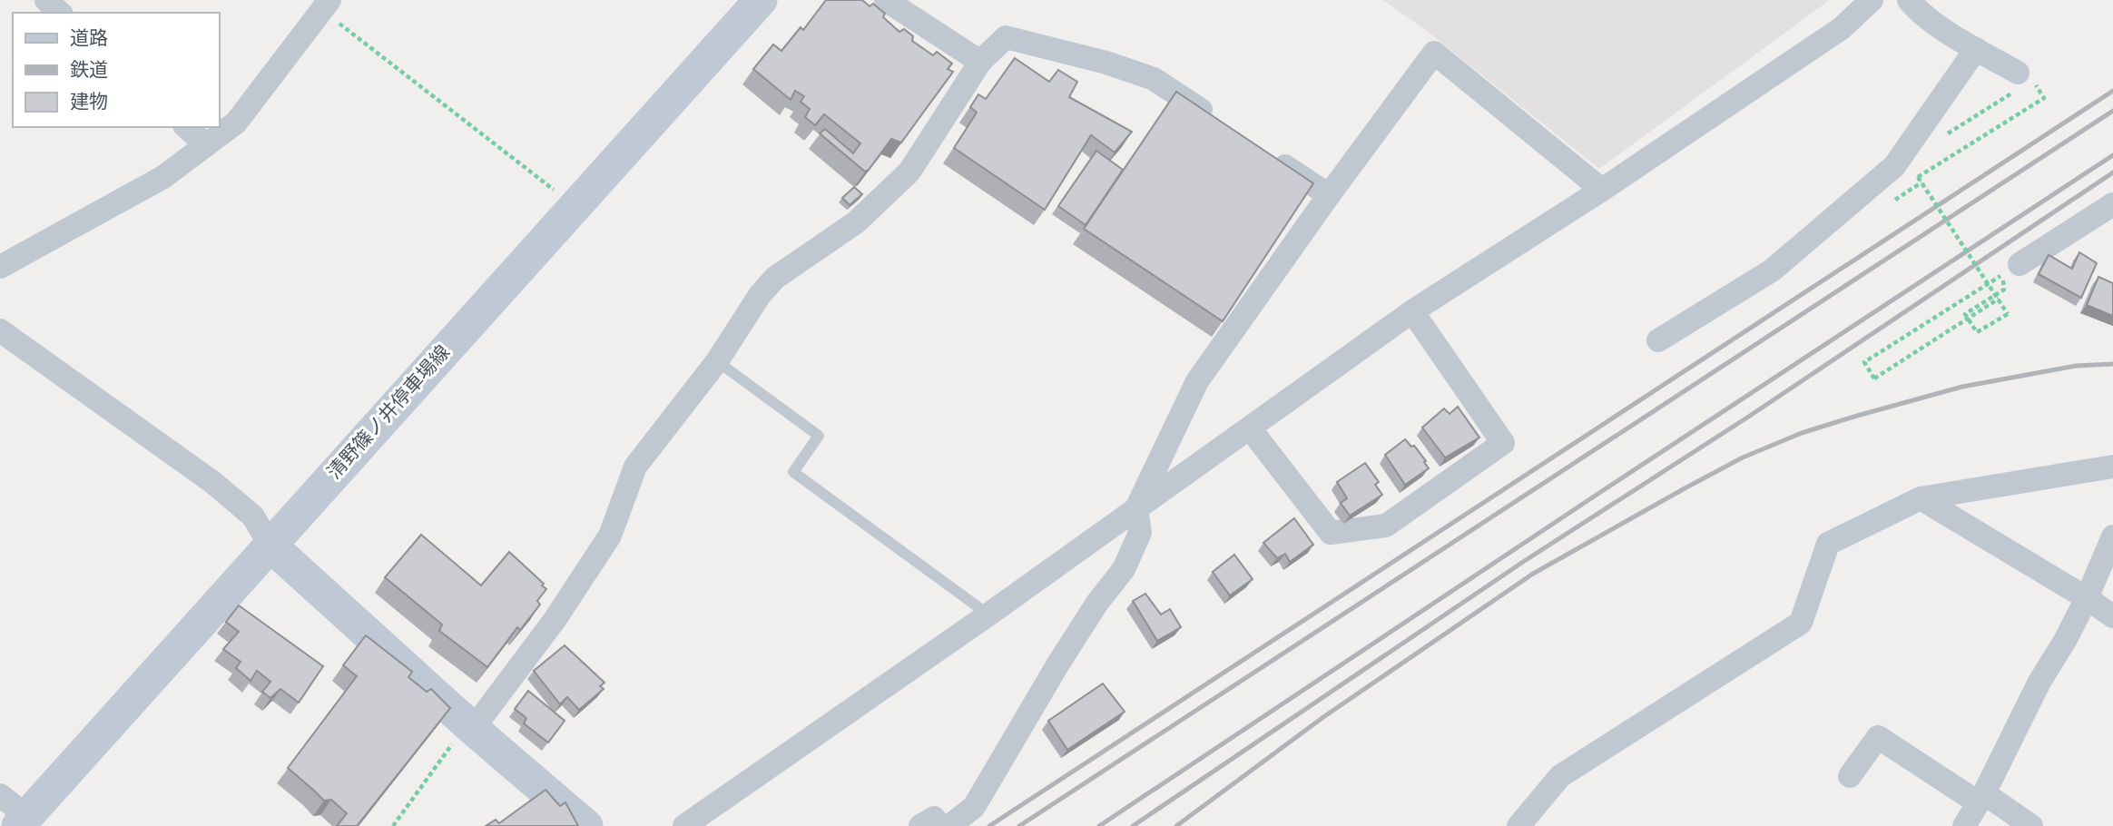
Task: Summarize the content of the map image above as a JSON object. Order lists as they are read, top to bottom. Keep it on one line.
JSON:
{"streets":{"main road":["清野篠ノ井停車場線"]},"legend":["道路","鉄道","建物"]}
